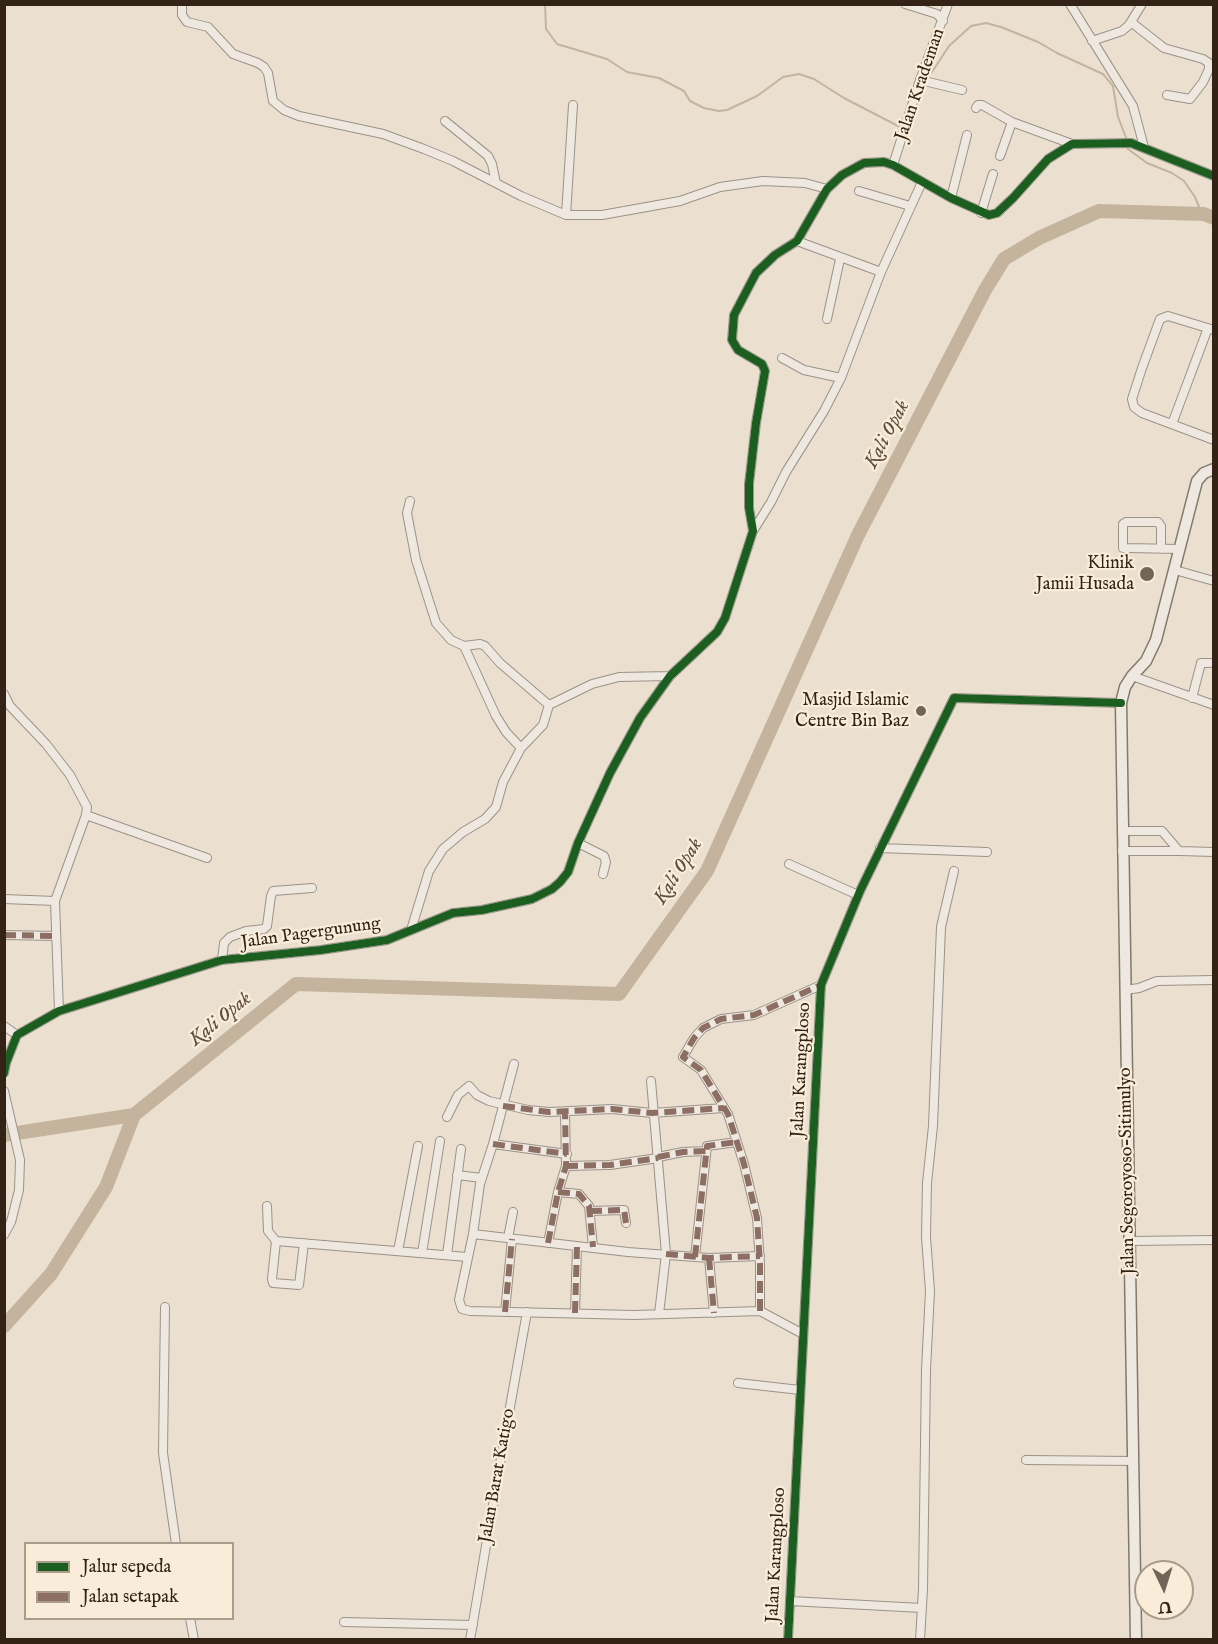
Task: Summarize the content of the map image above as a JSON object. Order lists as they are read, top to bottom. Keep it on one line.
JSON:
{"streets":{"main road":["Jalan Segoroyoso-Sitimulyo"],"street":["Jalan Krademan","Jalan Pagergunung","Jalan Karangploso","Jalan Barat Katigo"]},"crossings":[["Jalan Krademan","Jalan Pagergunung"],["Jalan Karangploso","Jalan Segoroyoso-Sitimulyo"]],"water":["Kali Opak"],"places":["Klinik Jamii Husada","Masjid Islamic Centre Bin Baz"],"legend":["Jalur sepeda","Jalan setapak"],"north":"bottom"}
